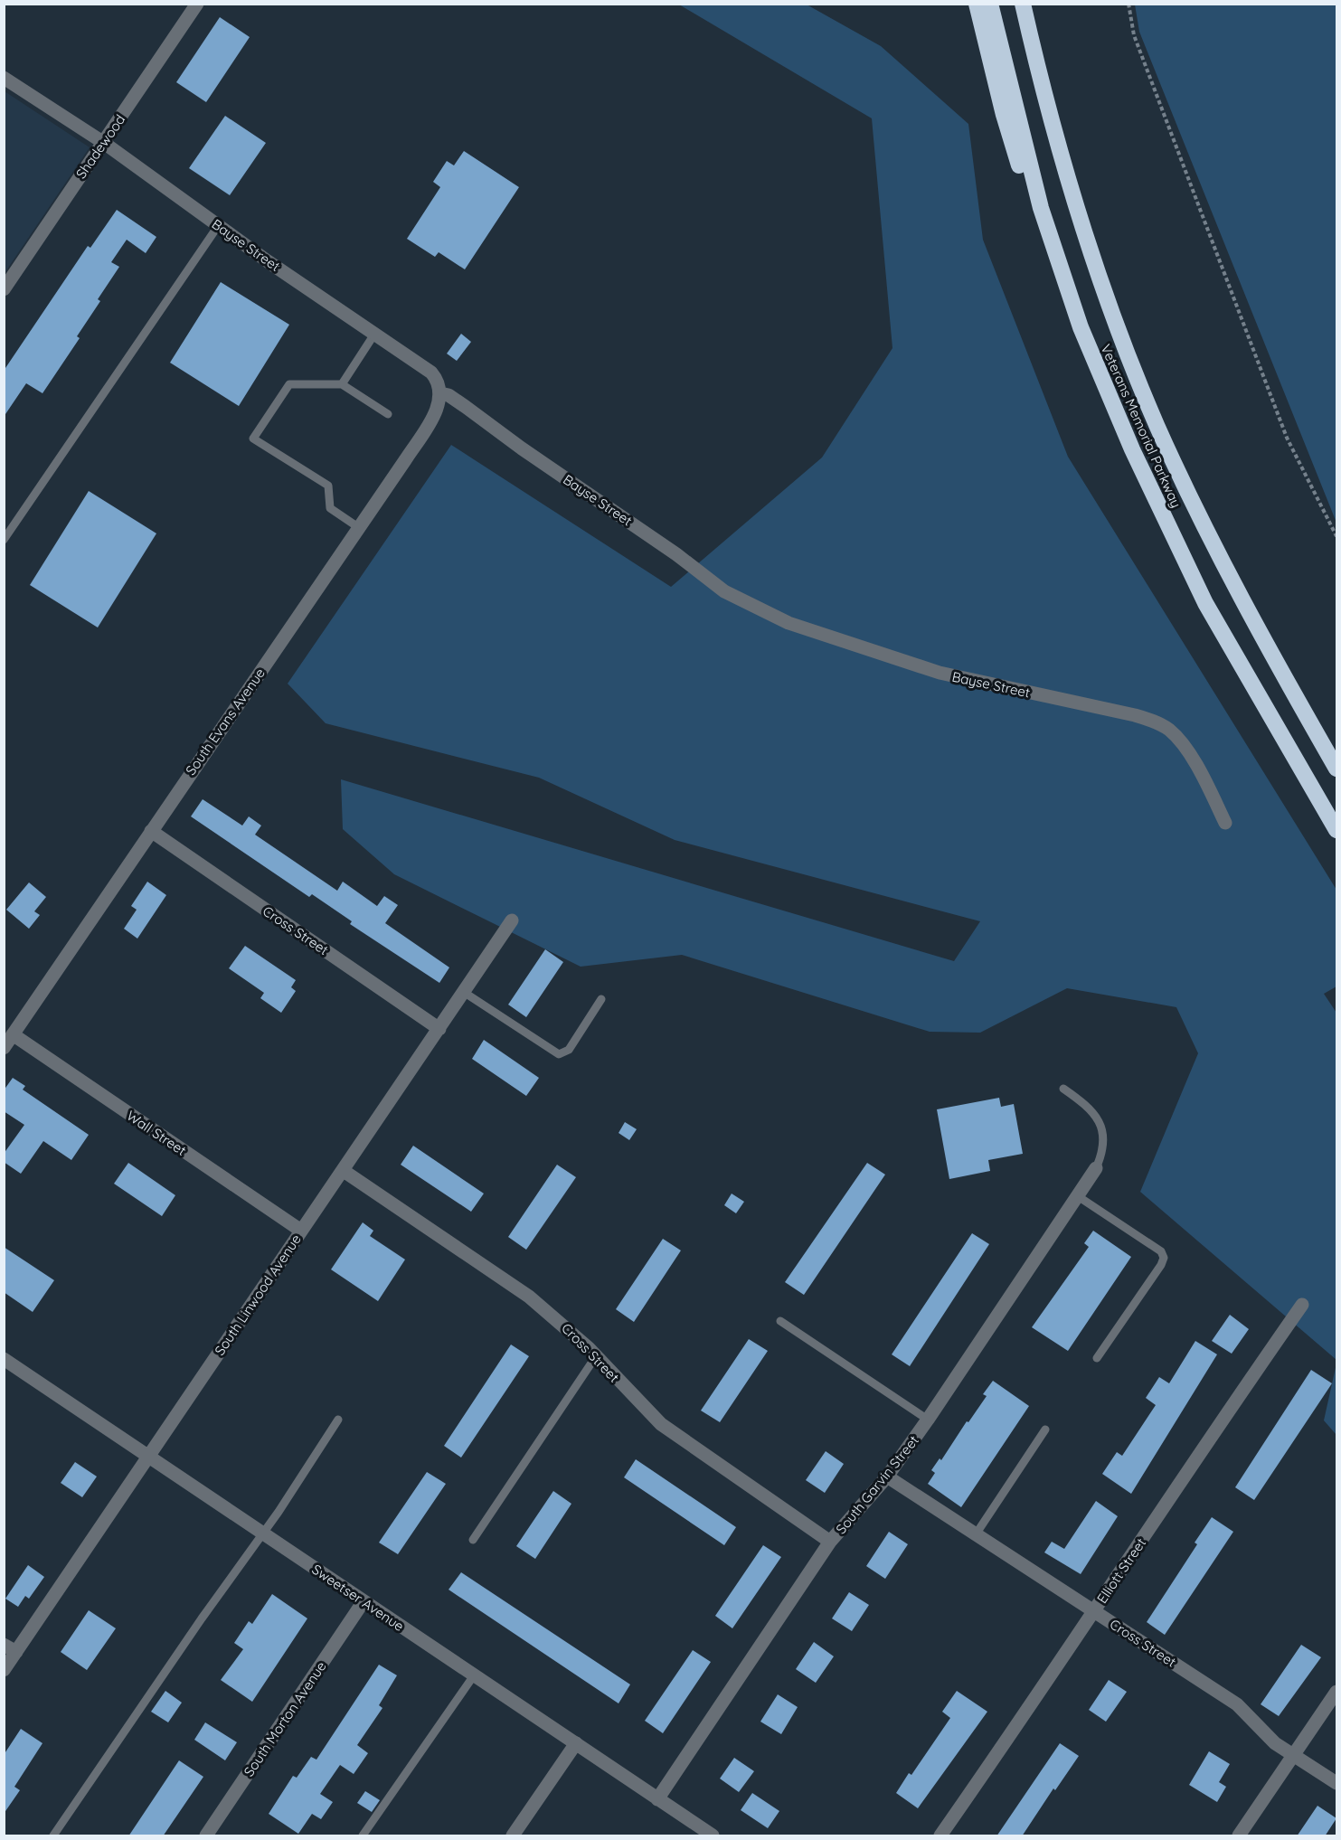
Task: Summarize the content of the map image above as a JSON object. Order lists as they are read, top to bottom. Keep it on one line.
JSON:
{"streets":{"highway":["Veterans Memorial Parkway"],"street":["Shadewood","Bayse Street","South Evans Avenue","Cross Street","Wall Street","South Linwood Avenue","South Garvin Street","Elliott Street","Sweetser Avenue","South Morton Avenue"]},"crossings":[["Shadewood","Bayse Street"],["Bayse Street","South Evans Avenue"],["South Evans Avenue","Cross Street"],["South Evans Avenue","Wall Street"],["Cross Street","South Linwood Avenue"],["Cross Street","South Garvin Street"],["Cross Street","Elliott Street"],["Wall Street","South Linwood Avenue"],["South Linwood Avenue","Sweetser Avenue"],["South Garvin Street","Sweetser Avenue"],["Sweetser Avenue","South Morton Avenue"]]}
